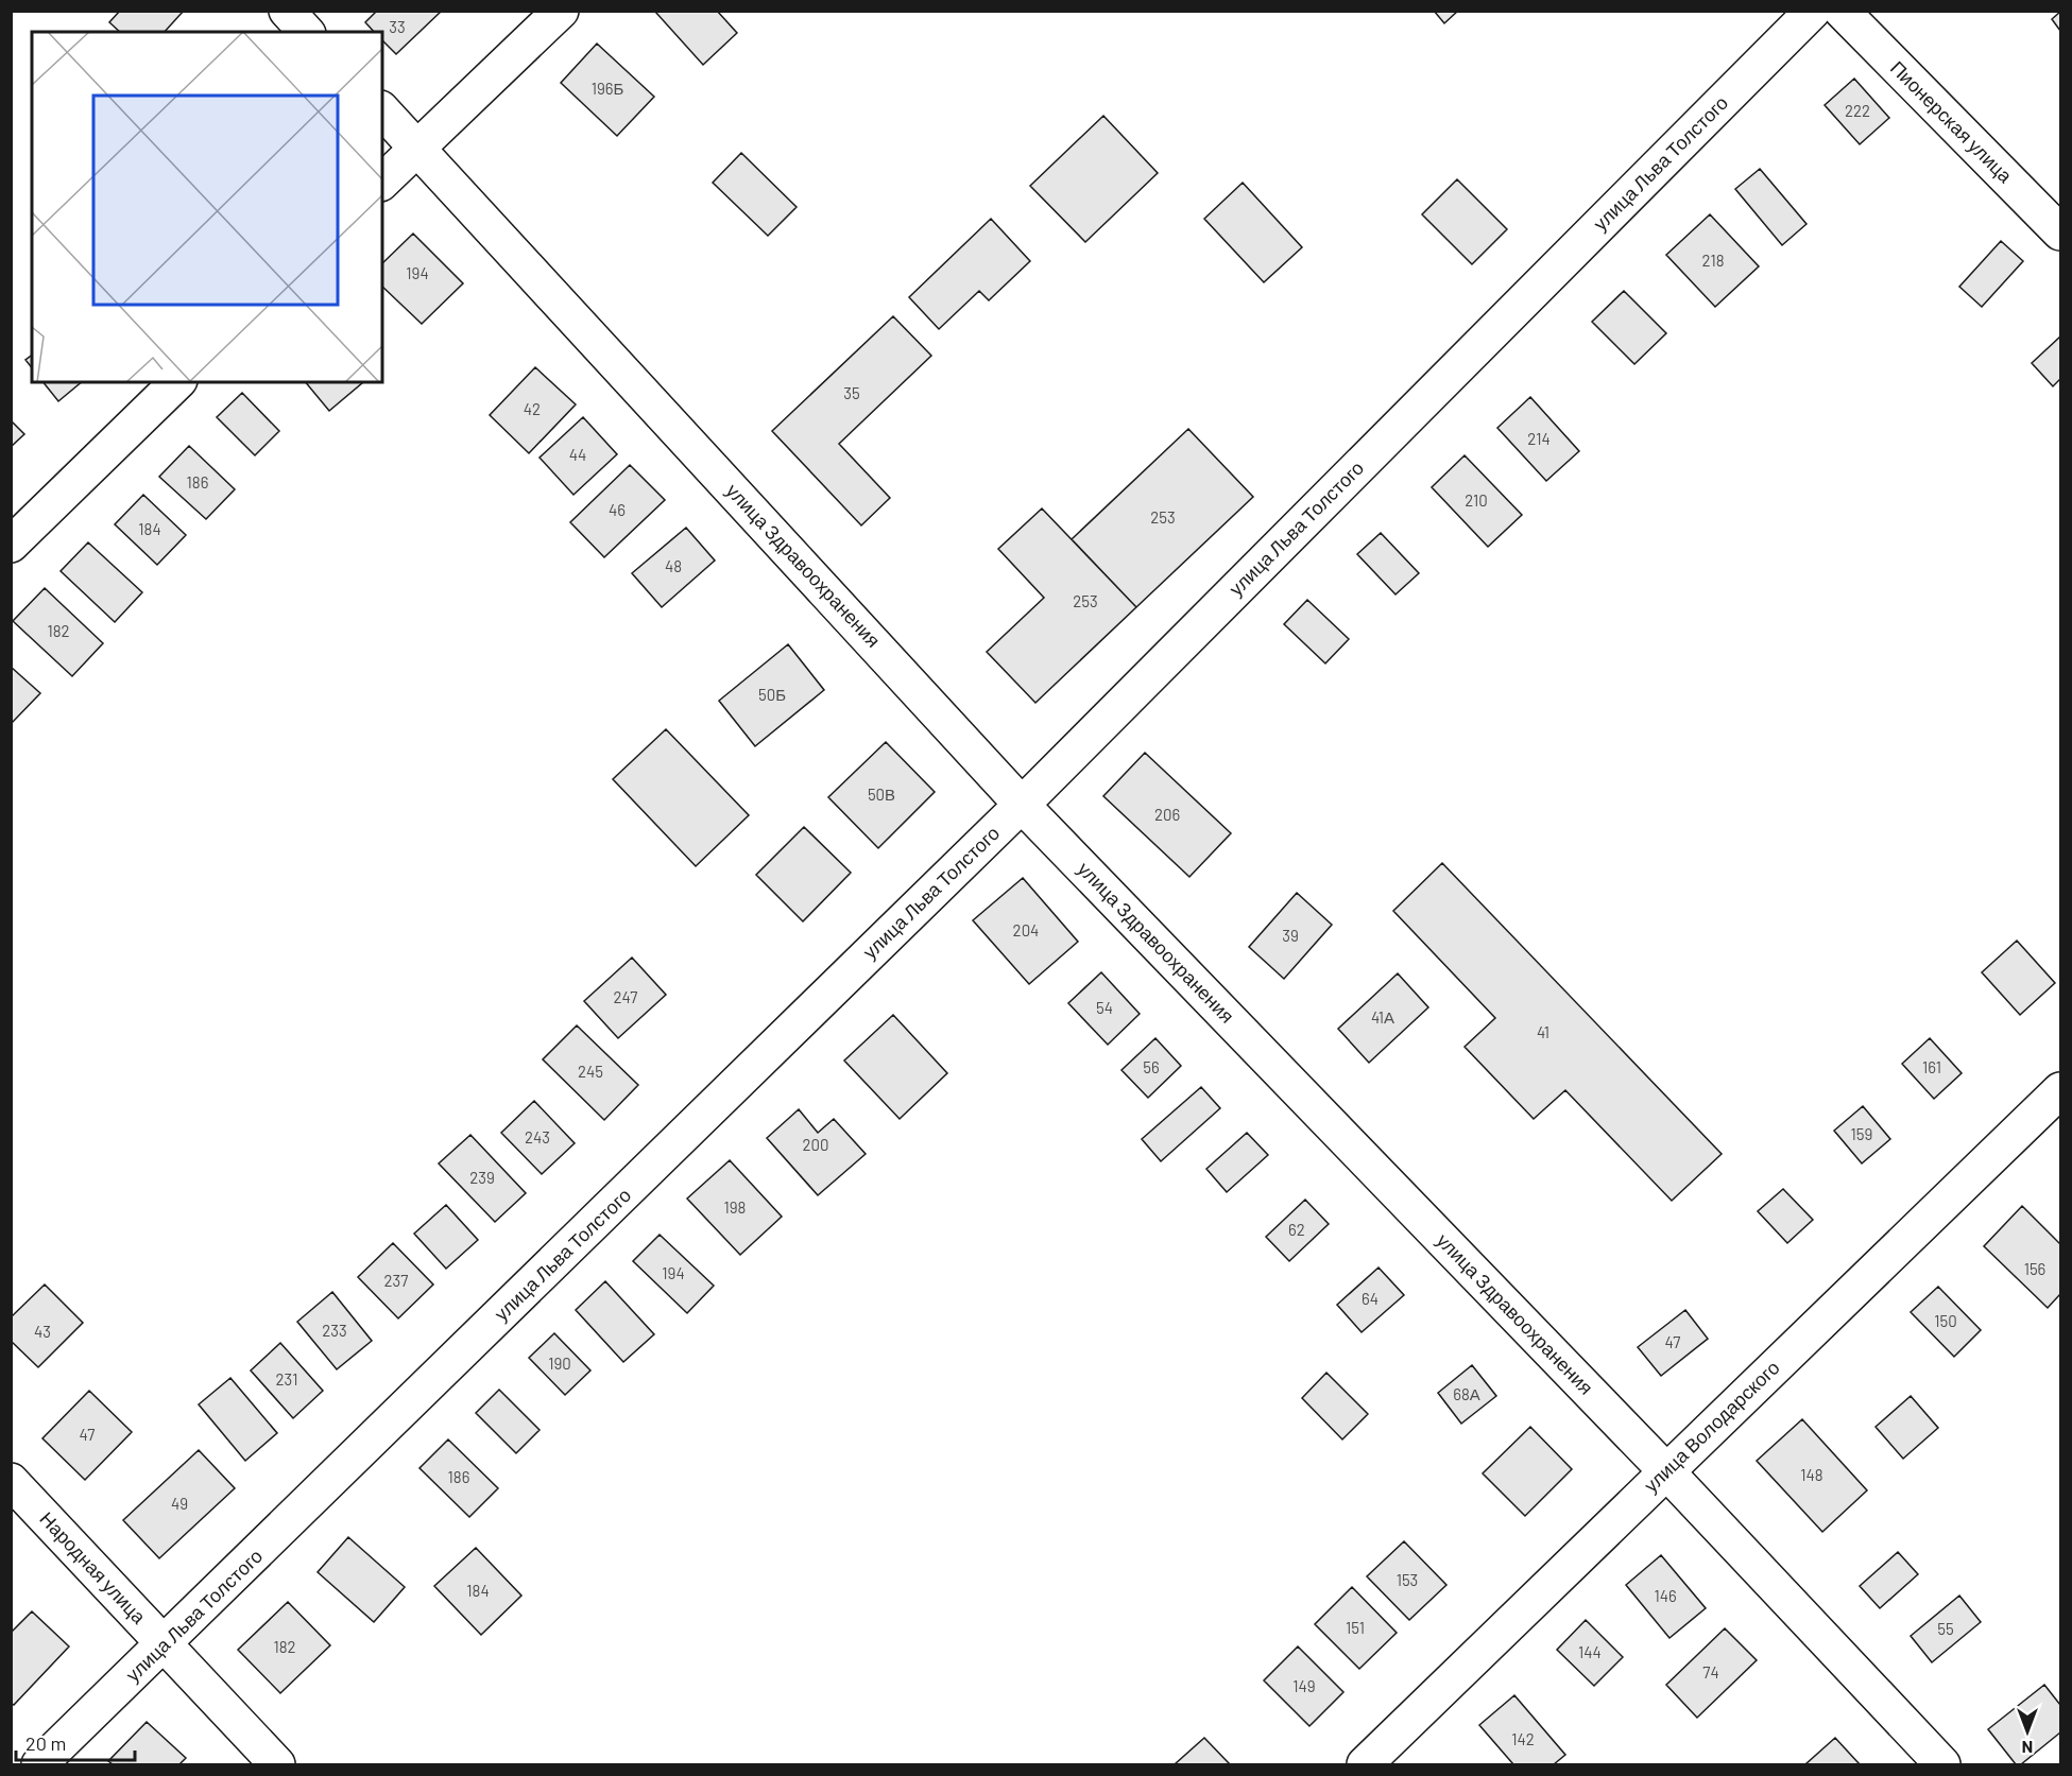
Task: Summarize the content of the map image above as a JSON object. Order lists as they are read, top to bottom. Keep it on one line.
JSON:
{"streets":{"street":["Пионерская улица","улица Льва Толстого","улица Здравоохранения","улица Володарского","Народная улица"]},"crossings":[["улица Льва Толстого","улица Здравоохранения"],["улица Льва Толстого","Народная улица"],["улица Здравоохранения","улица Володарского"]],"house_numbers":["33","196Б","222","218","194","35","42","214","44","186","210","46","253","184","48","253","182","50Б","50В","206","204","39","247","54","41А","41","56","161","245","159","243","200","239","198","62","156","194","237","64","150","233","43","47","190","231","68А","47","148","186","49","153","184","146","151","55","182","144","74","149","142"],"scale_bar":"20 m","north":"bottom"}
